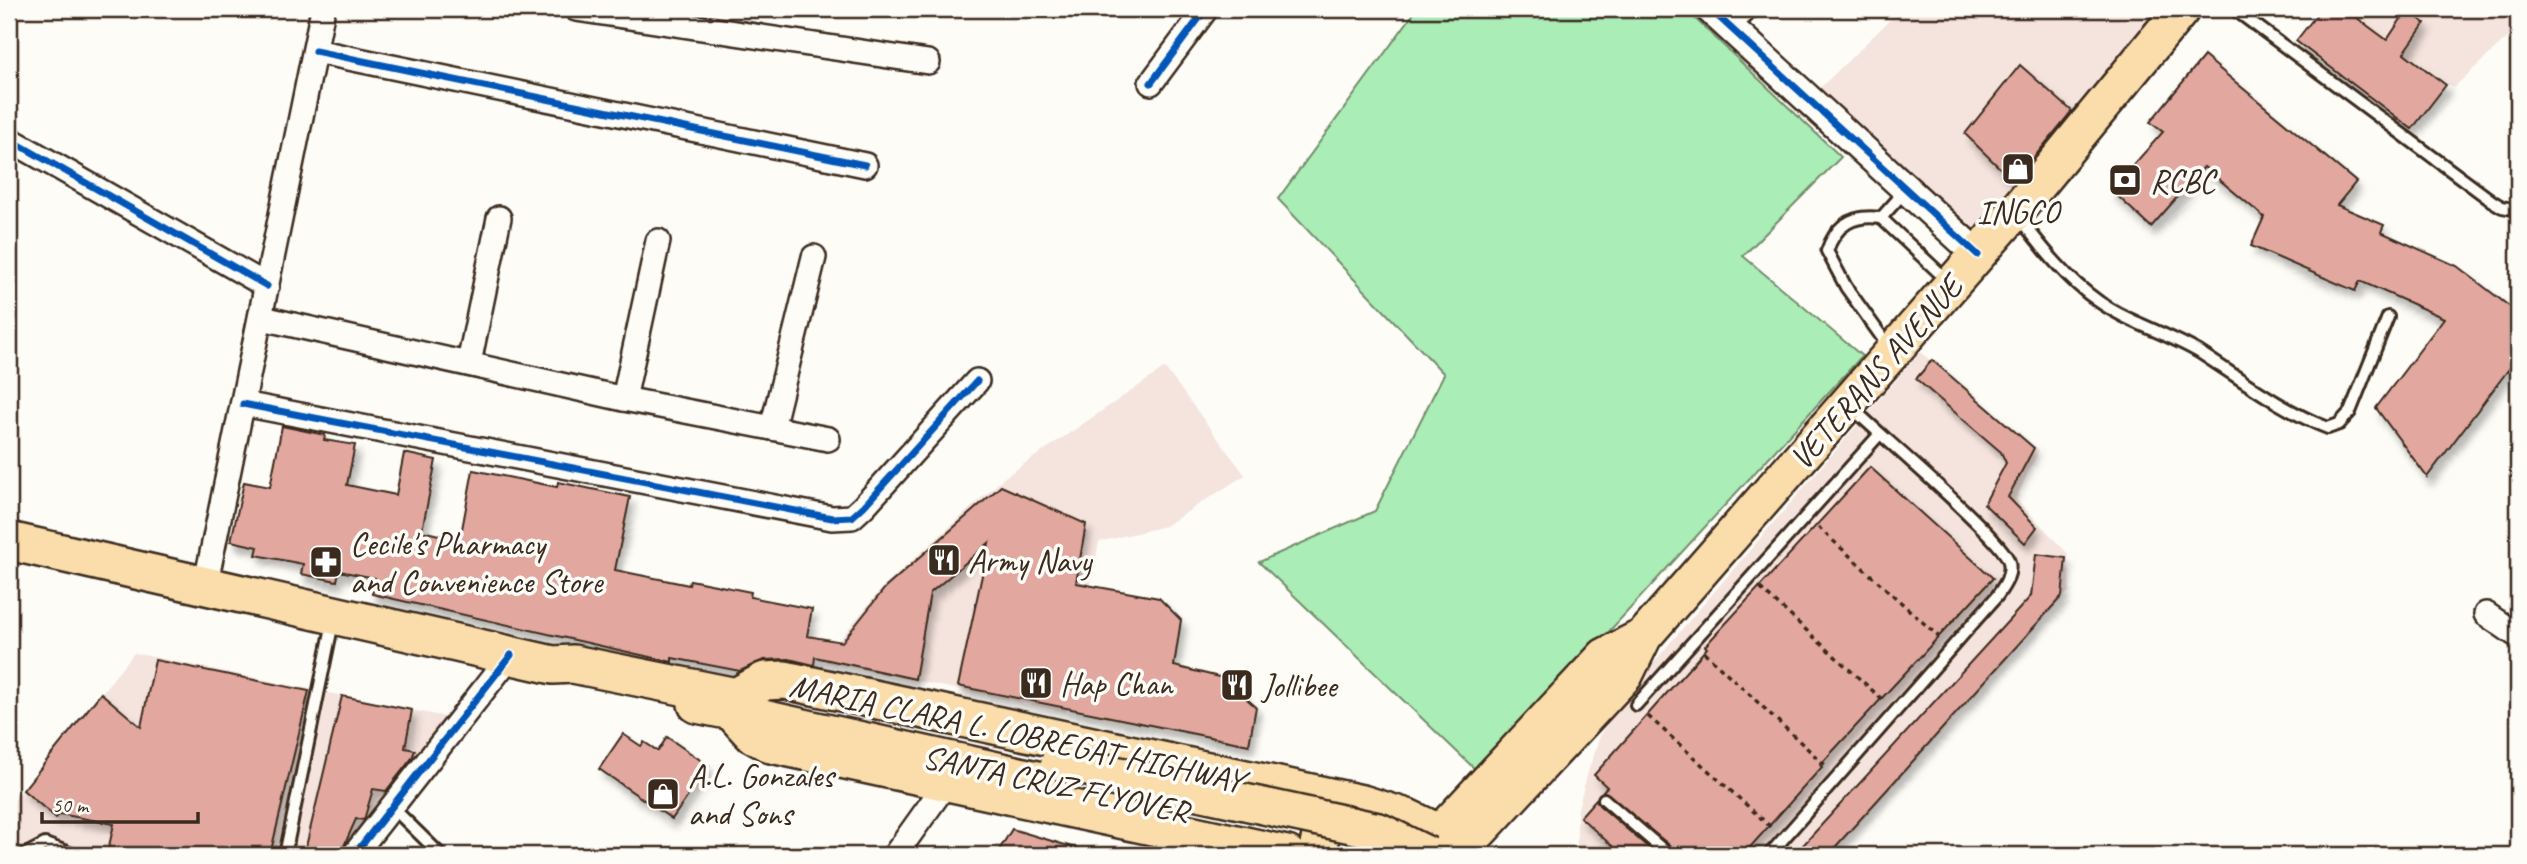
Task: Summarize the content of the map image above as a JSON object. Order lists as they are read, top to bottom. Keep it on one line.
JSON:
{"streets":{"highway":["MARIA CLARA L. LOBREGAT HIGHWAY"],"main road":["VETERANS AVENUE","SANTA CRUZ FLYOVER"]},"crossings":[["VETERANS AVENUE","MARIA CLARA L. LOBREGAT HIGHWAY"],["VETERANS AVENUE","SANTA CRUZ FLYOVER"],["MARIA CLARA L. LOBREGAT HIGHWAY","SANTA CRUZ FLYOVER"]],"places":{"shop":["INGCO","A.L. Gonzales and Sons"],"bank":["RCBC"],"restaurant":["Army Navy","Hap Chan","Jollibee"],"pharmacy":["Cecile's Pharmacy and Convenience Store"]},"scale_bar":"50 m"}
